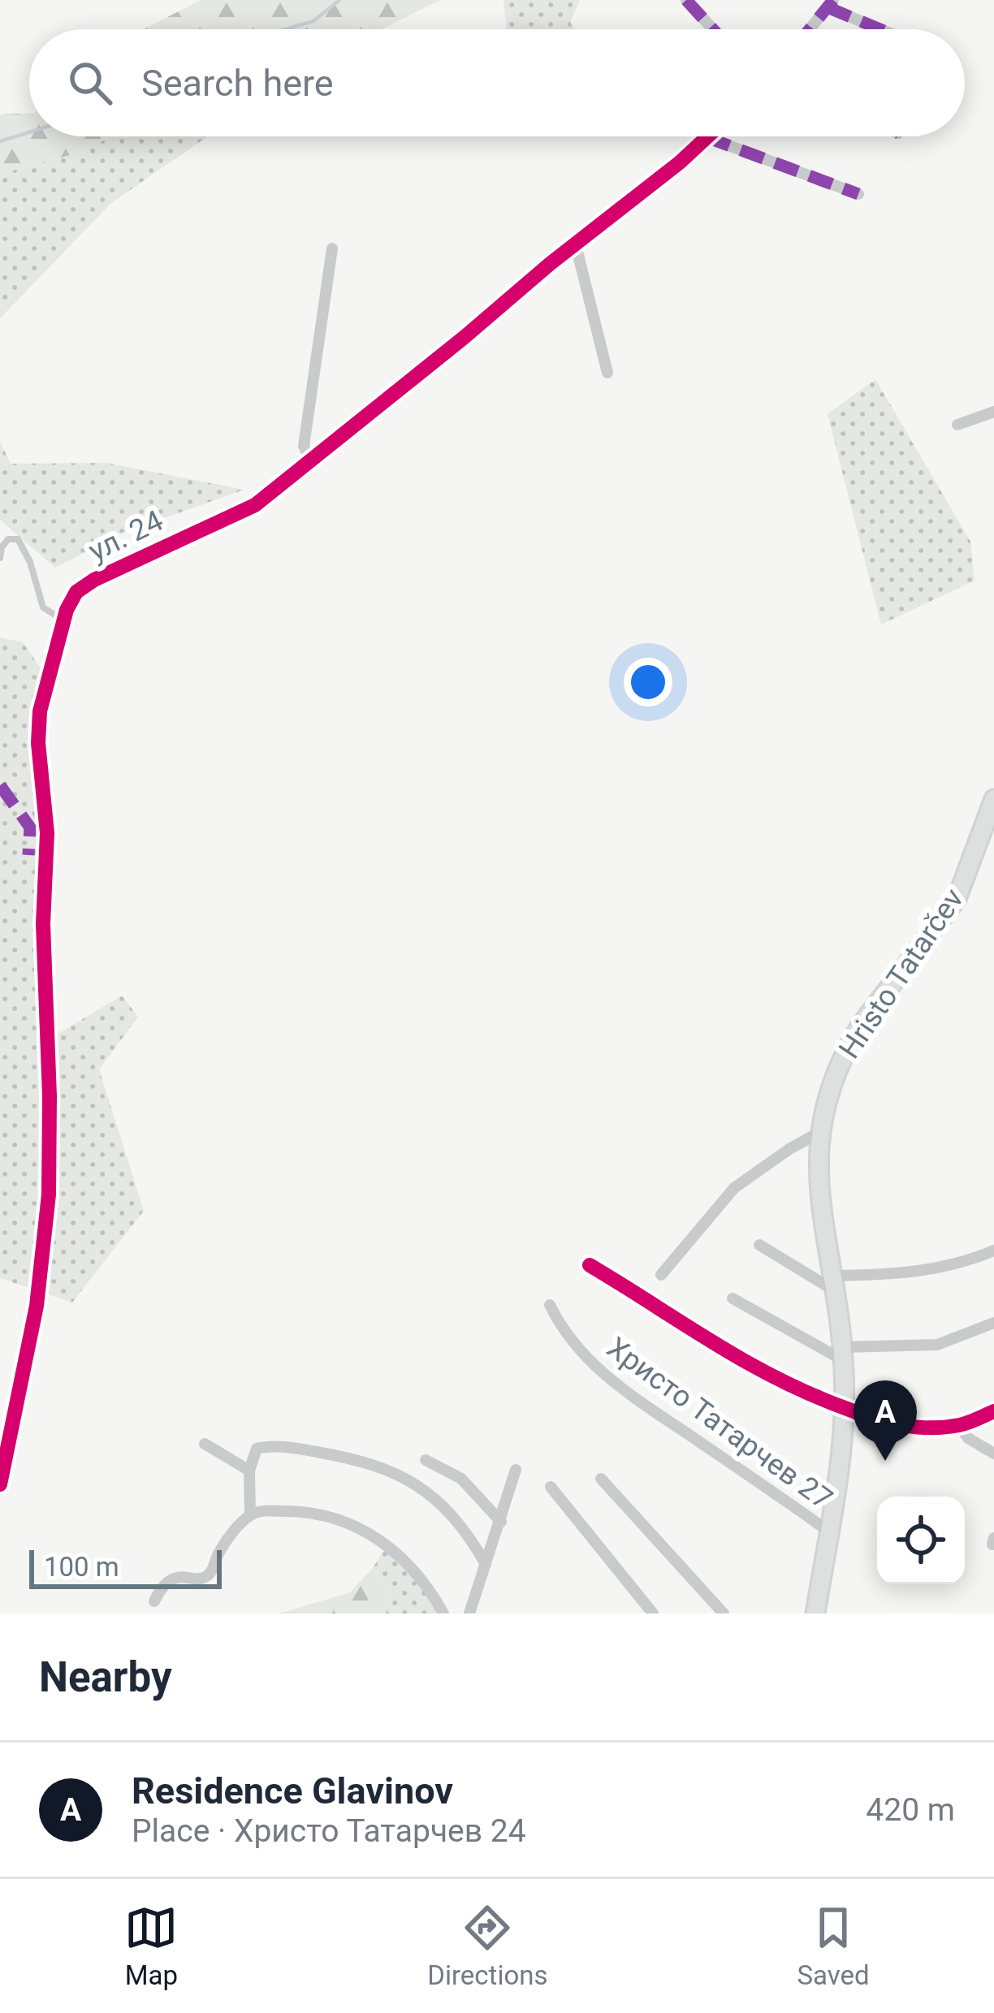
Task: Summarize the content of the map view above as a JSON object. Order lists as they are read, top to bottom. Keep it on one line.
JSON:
{"streets":{"main road":["Hristo Tatarčev"],"street":["ул. 24","Христо Татарчев 27"]},"crossings":[["Hristo Tatarčev","Христо Татарчев 27"]],"scale_bar":"100 m","page":{"search":"Search here","pins":"A","scale":"100 m","heading":"Nearby","list":[{"mark":"A","name":"Residence Glavinov","note":"Place · Христо Татарчев 24","value":"420 m"}],"nav":["Map","Directions","Saved"]}}
